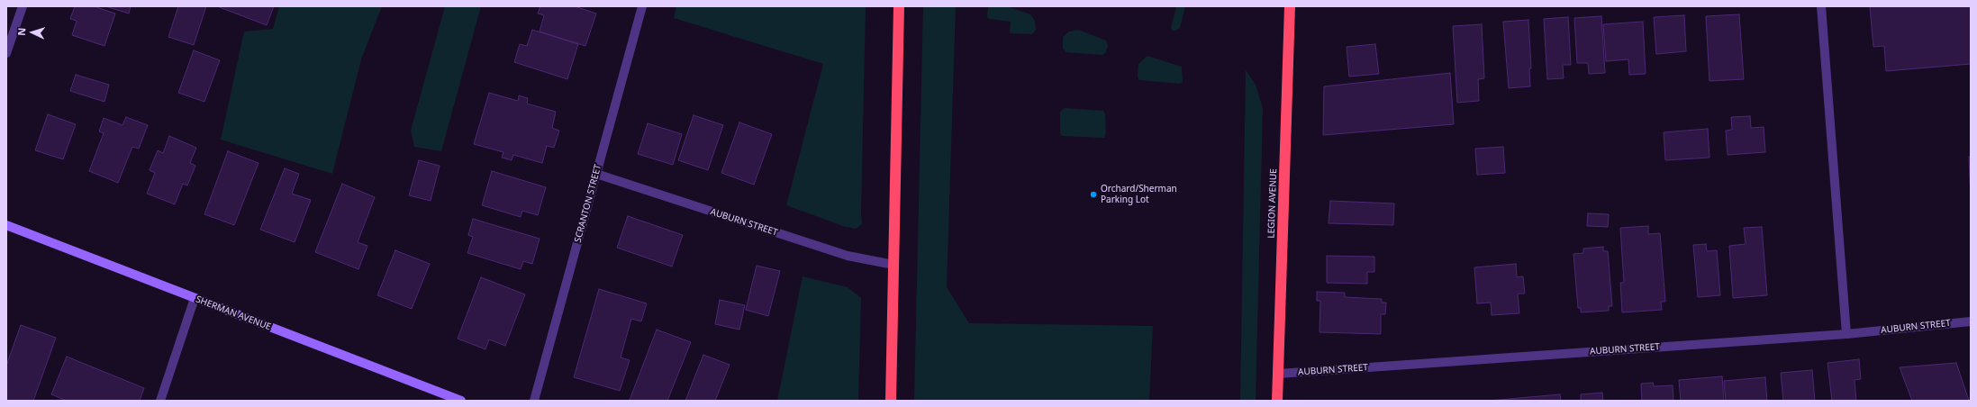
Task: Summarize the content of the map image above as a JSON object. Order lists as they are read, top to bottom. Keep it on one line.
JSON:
{"streets":{"highway":["LEGION AVENUE"],"main road":["SHERMAN AVENUE"],"street":["SCRANTON STREET","AUBURN STREET"]},"crossings":[["SCRANTON STREET","AUBURN STREET"],["LEGION AVENUE","AUBURN STREET"]],"places":["Orchard/Sherman Parking Lot"],"north":"left"}
